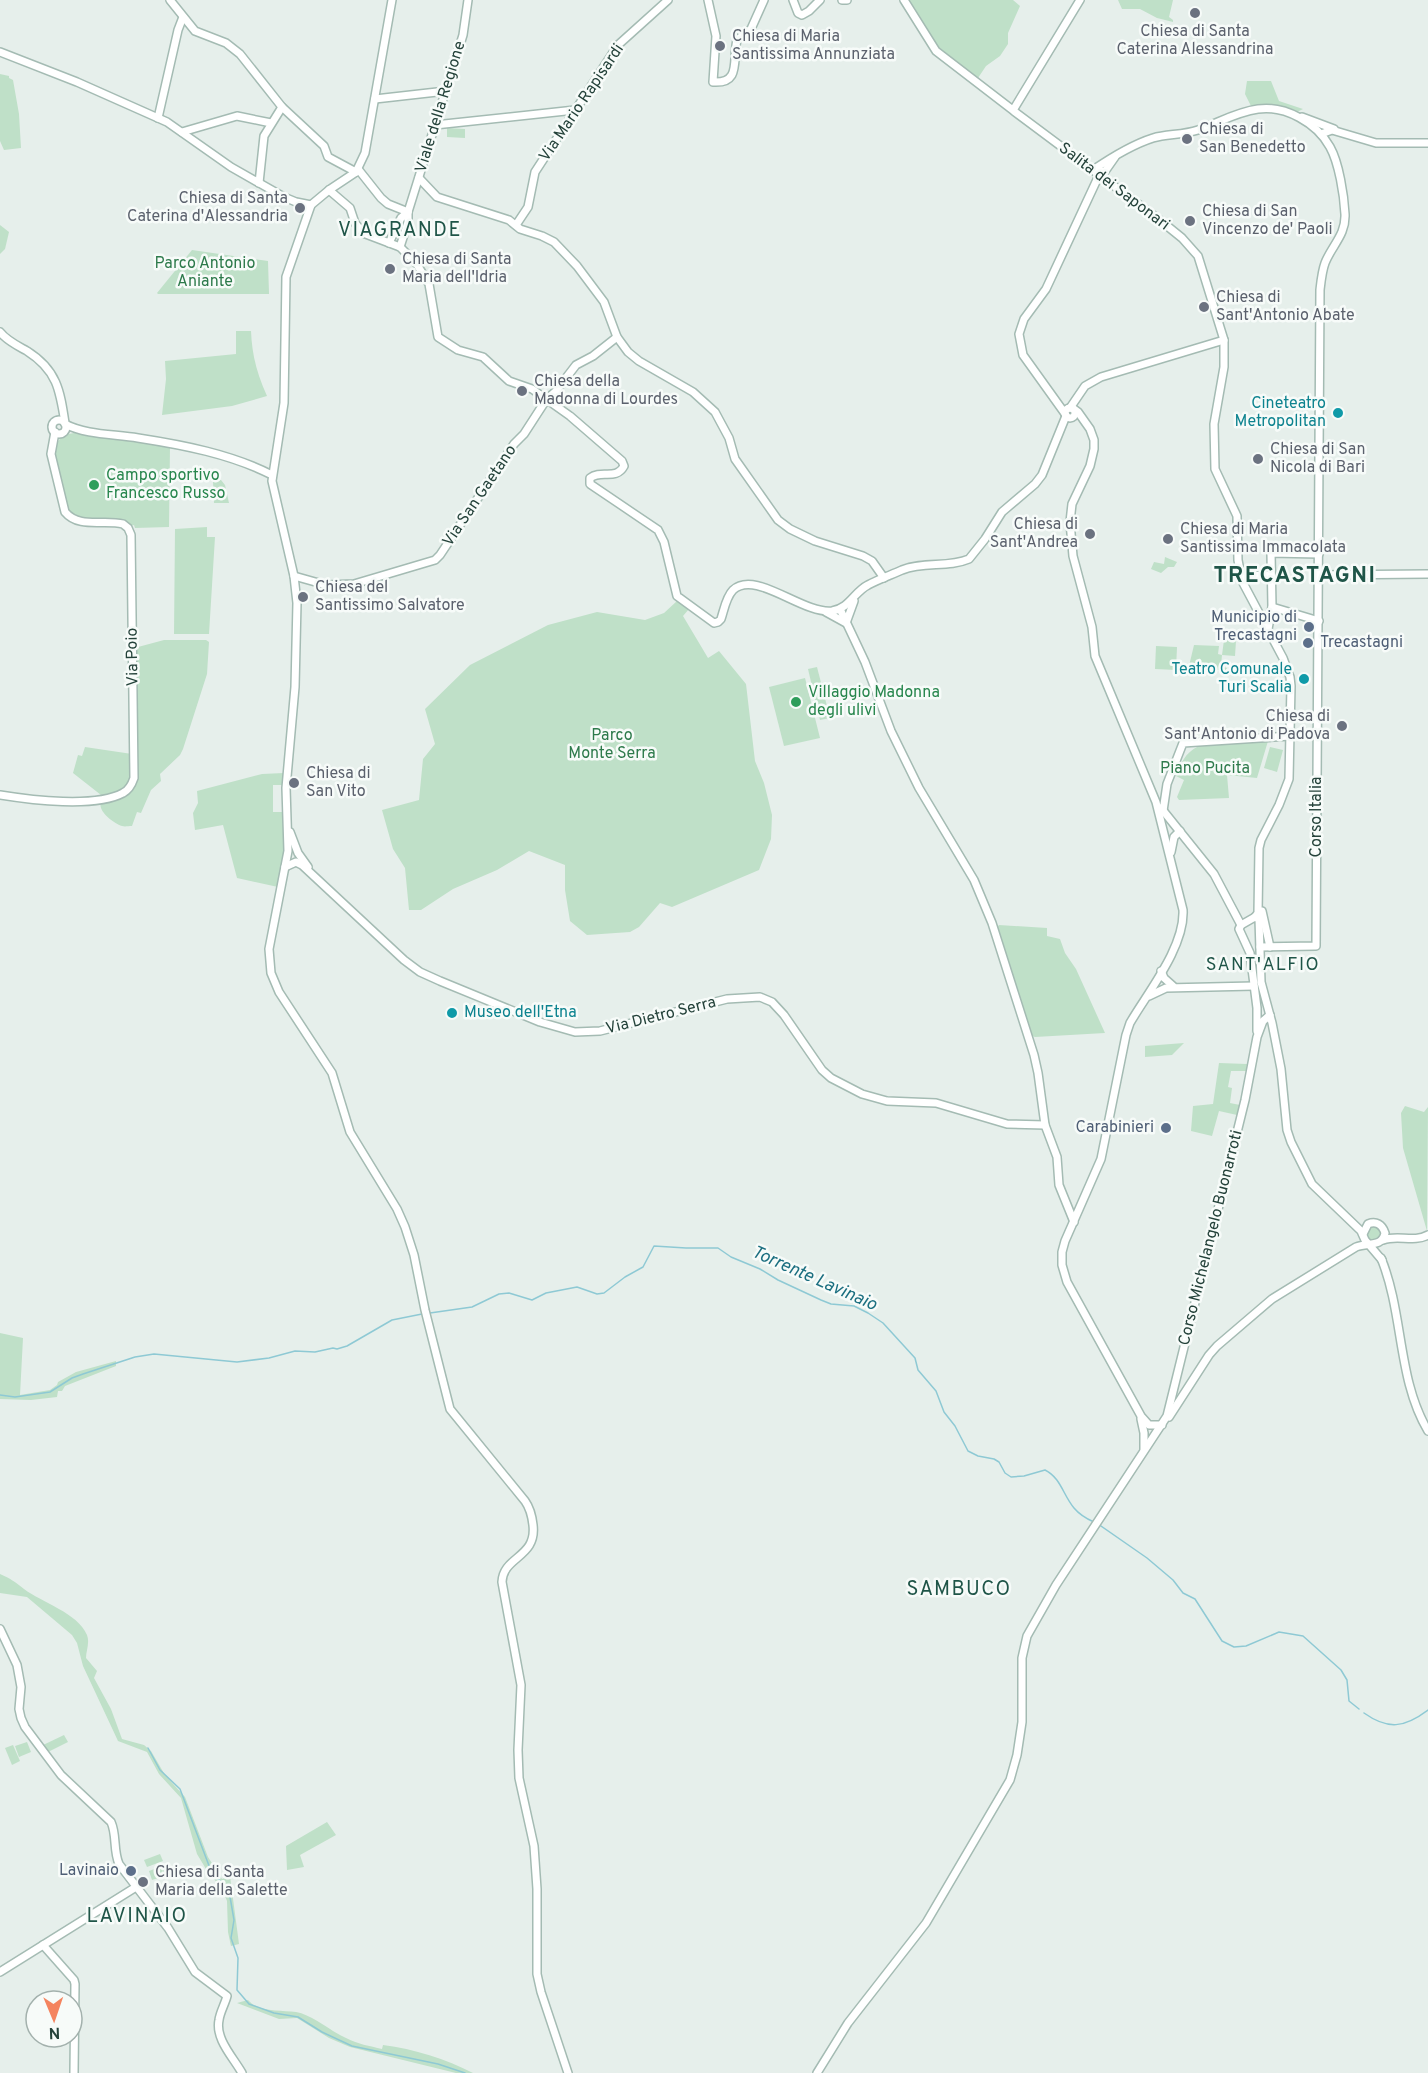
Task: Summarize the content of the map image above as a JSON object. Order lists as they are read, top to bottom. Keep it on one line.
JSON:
{"streets":{"street":["Via Mario Rapisardi","Viale della Regione","Salita dei Saponari","Via San Gaetano","Via Poio","Corso Italia","Via Dietro Serra","Corso Michelangelo Buonarroti"]},"districts":["VIAGRANDE","TRECASTAGNI","SANT'ALFIO","SAMBUCO","LAVINAIO"],"water":["Torrente Lavinaio"],"parks":["Parco Antonio Aniante","Parco Monte Serra","Piano Pucita"],"places":["Chiesa di Santa Caterina Alessandrina","Chiesa di Maria Santissima Annunziata","Chiesa di San Benedetto","Chiesa di Santa Caterina d'Alessandria","Chiesa di San Vincenzo de' Paoli","Chiesa di Santa Maria dell'Idria","Chiesa di Sant'Antonio Abate","Chiesa della Madonna di Lourdes","Cineteatro Metropolitan","Chiesa di San Nicola di Bari","Campo sportivo Francesco Russo","Chiesa di Sant'Andrea","Chiesa di Maria Santissima Immacolata","Chiesa del Santissimo Salvatore","Municipio di Trecastagni","Trecastagni","Teatro Comunale Turi Scalia","Villaggio Madonna degli ulivi","Chiesa di Sant'Antonio di Padova","Chiesa di San Vito","Museo dell'Etna","Carabinieri","Lavinaio","Chiesa di Santa Maria della Salette"],"north":"bottom"}
